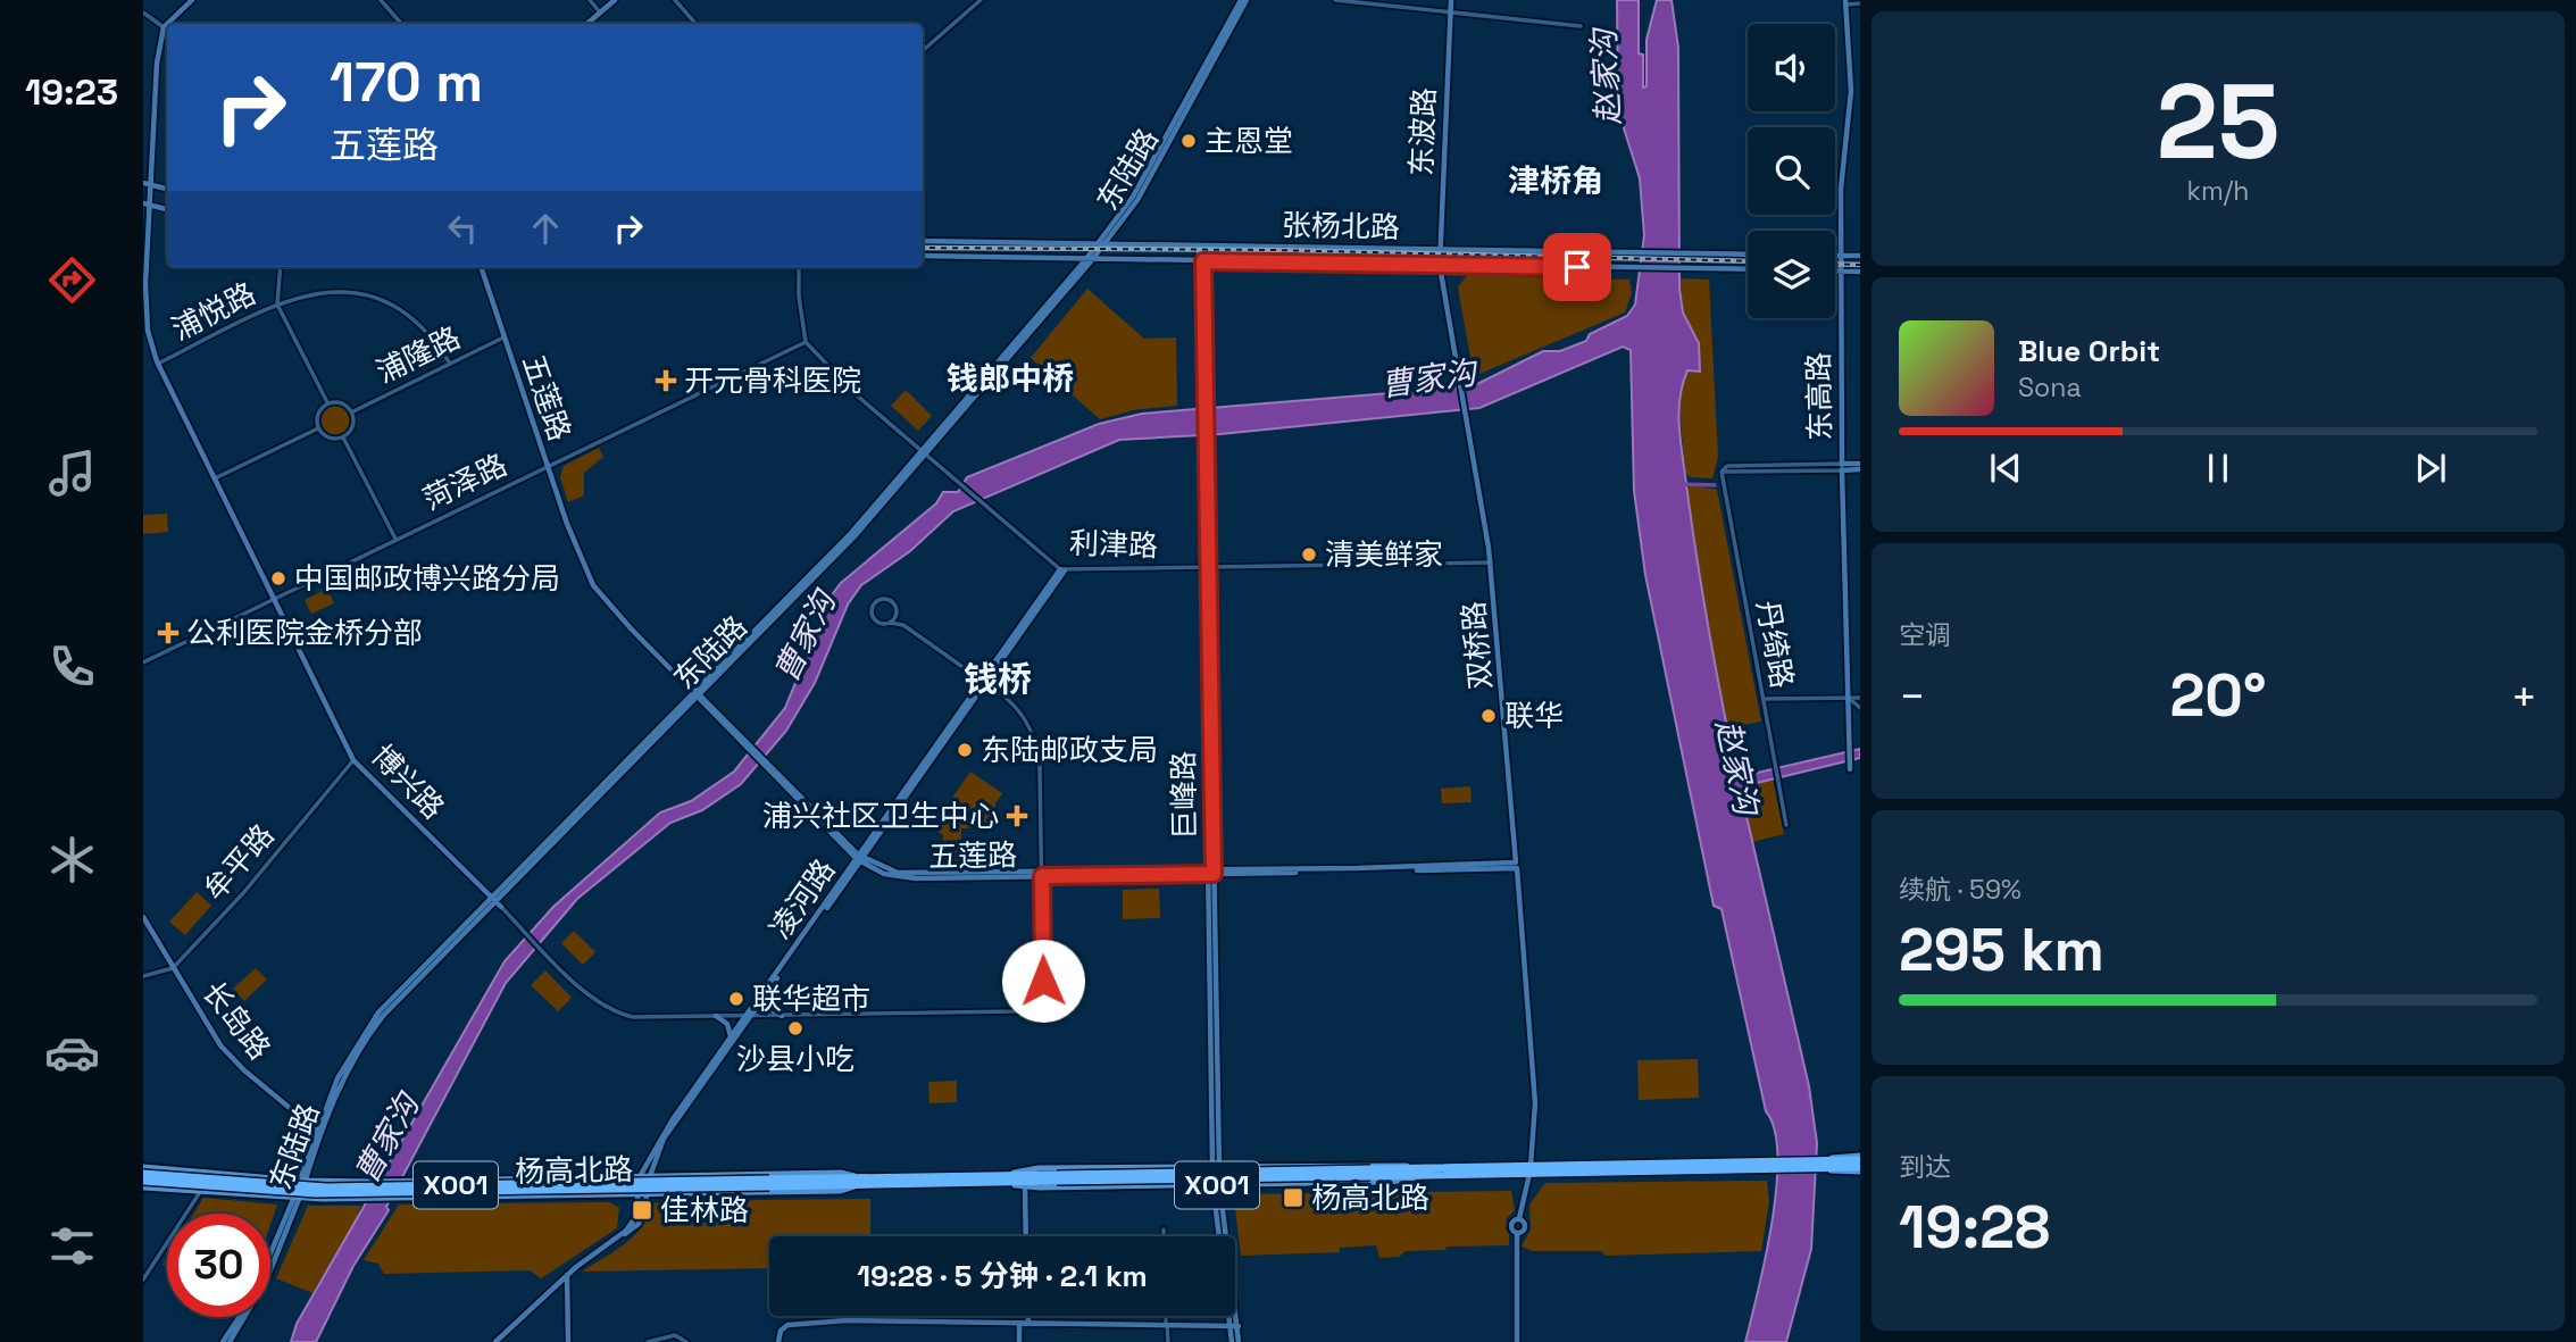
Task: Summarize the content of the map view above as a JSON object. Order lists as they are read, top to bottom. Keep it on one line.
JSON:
{"streets":{"highway":["杨高北路","X001"],"street":["东波路","东陆路","张杨北路","浦悦路","浦隆路","东高路","五莲路","菏泽路","利津路","丹绮路","双桥路","博兴路","巨峰路","牟平路","凌河路","长岛路"]},"crossings":[["东波路","张杨北路"],["东波路","双桥路"],["东陆路","张杨北路"],["东陆路","五莲路"],["东陆路","利津路"],["东陆路","博兴路"],["东陆路","长岛路"],["东陆路","杨高北路"],["张杨北路","双桥路"],["张杨北路","巨峰路"],["浦悦路","浦隆路"],["浦悦路","博兴路"],["浦隆路","五莲路"],["东高路","丹绮路"],["五莲路","菏泽路"],["五莲路","双桥路"],["五莲路","博兴路"],["五莲路","巨峰路"],["五莲路","凌河路"],["菏泽路","利津路"],["菏泽路","博兴路"],["利津路","双桥路"],["利津路","巨峰路"],["利津路","凌河路"],["双桥路","杨高北路"],["博兴路","牟平路"],["博兴路","凌河路"],["巨峰路","X001"],["牟平路","长岛路"],["凌河路","杨高北路"],["杨高北路","X001"]],"districts":["津桥角","钱郎中桥","钱桥"],"water":["赵家沟","曹家沟"],"places":{"other":["主恩堂","清美鲜家","中国邮政博兴路分局","联华","东陆邮政支局","联华超市","沙县小吃"],"health":["开元骨科医院","公利医院金桥分部","浦兴社区卫生中心"],"transit":["杨高北路","佳林路"]},"page":{"tabs":"19:23","tile":[["25","km/h"],"空调",["续航 · 59%","295 km"],["到达","19:28"]],"turn":["170 m","五莲路"],"song":["Blue Orbit","Sona"],"heat":["−","20°","+"],"limit":"30","trip":"19:28 · 5 分钟 · 2.1 km"}}
